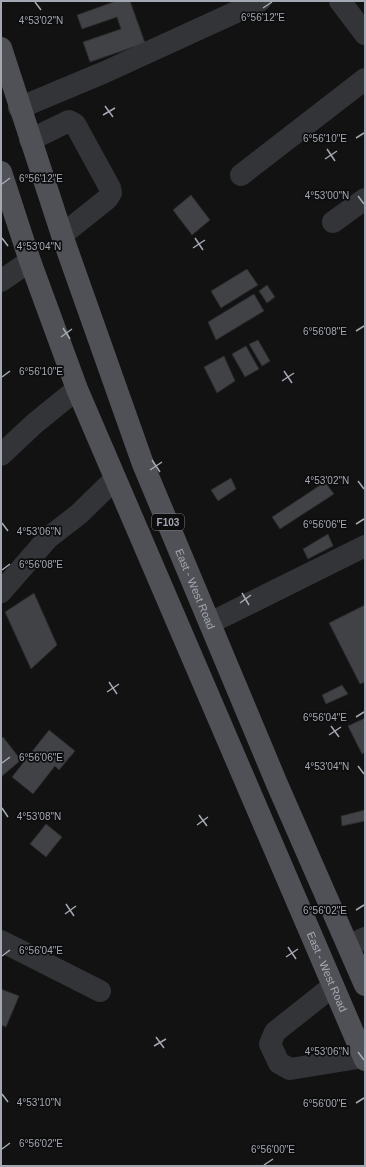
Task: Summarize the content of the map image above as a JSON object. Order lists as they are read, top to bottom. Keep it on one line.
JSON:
{"streets":{"main road":["F103","East - West Road"]},"coordinates":["6°56'12\"E","4°53'02\"N","6°56'10\"E","4°53'00\"N","4°53'04\"N","6°56'08\"E","6°56'06\"E","4°53'06\"N","6°56'04\"E","4°53'08\"N","6°56'02\"E","4°53'10\"N","6°56'00\"E"]}
